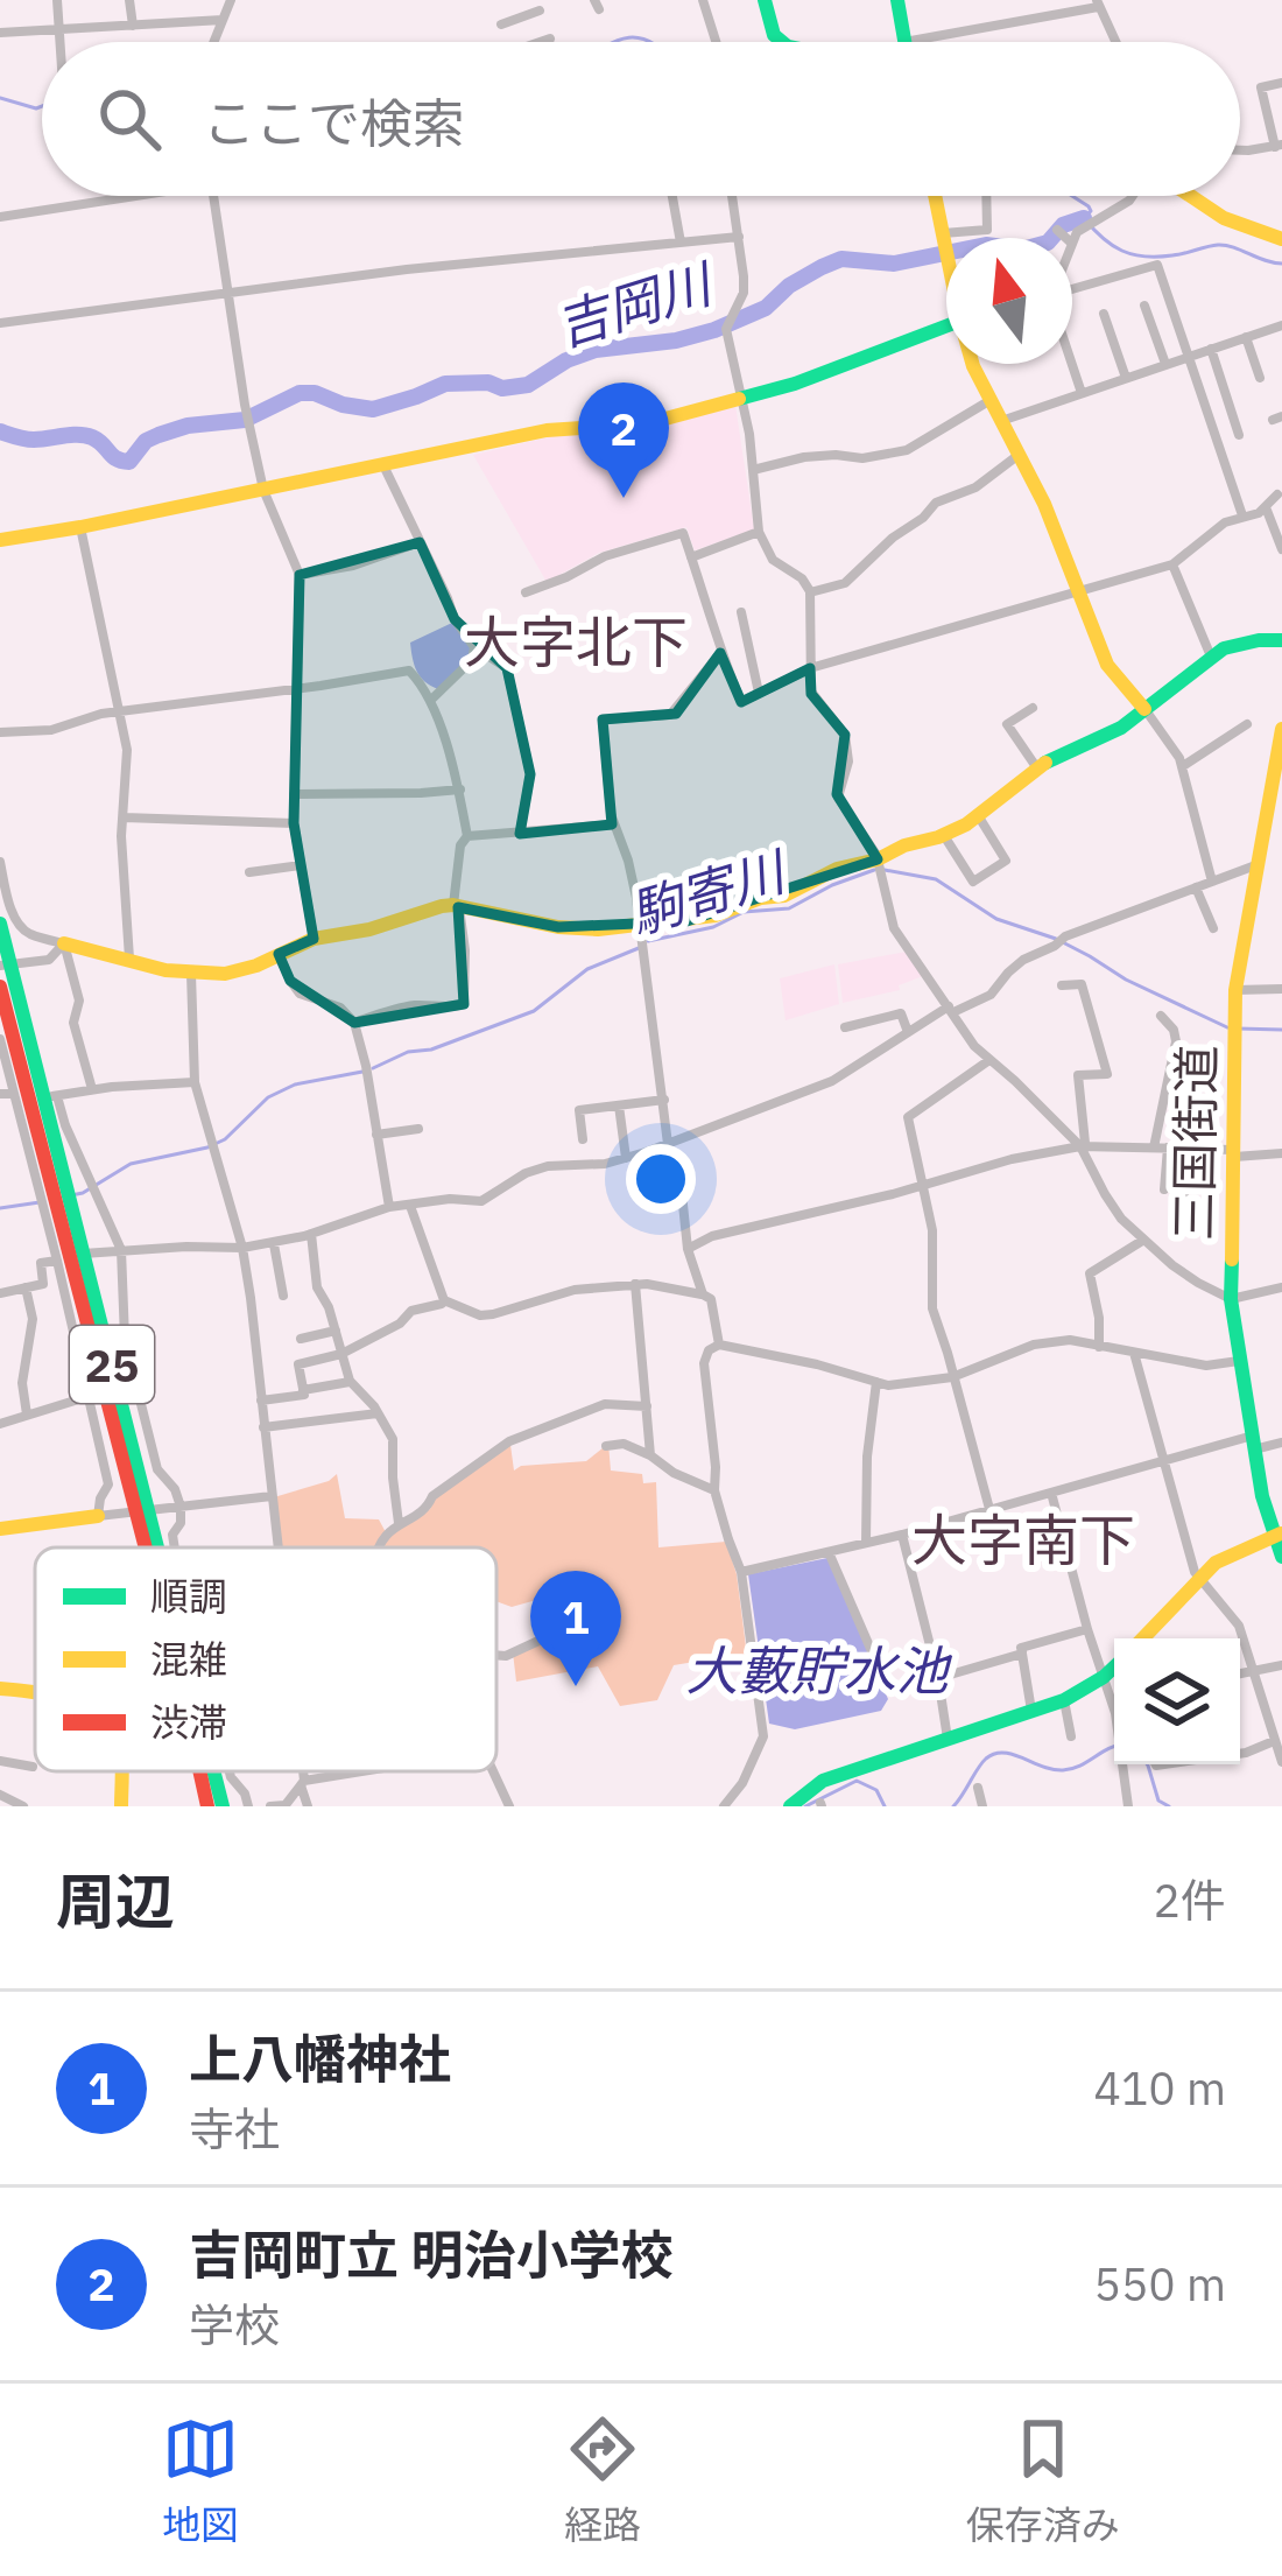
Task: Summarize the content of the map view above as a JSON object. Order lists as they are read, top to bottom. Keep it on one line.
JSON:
{"streets":{"street":["三国街道","25"]},"districts":["大字北下","大字南下"],"water":["吉岡川","駒寄川","大藪貯水池"],"legend":["順調","混雑","渋滞"],"north":"top","page":{"search":"ここで検索","pins":["2","1"],"heading":["周辺","2件"],"list":[{"mark":"1","name":"上八幡神社","note":"寺社","value":"410 m"},{"mark":"2","name":"吉岡町立 明治小学校","note":"学校","value":"550 m"}],"nav":["地図","経路","保存済み"]}}
